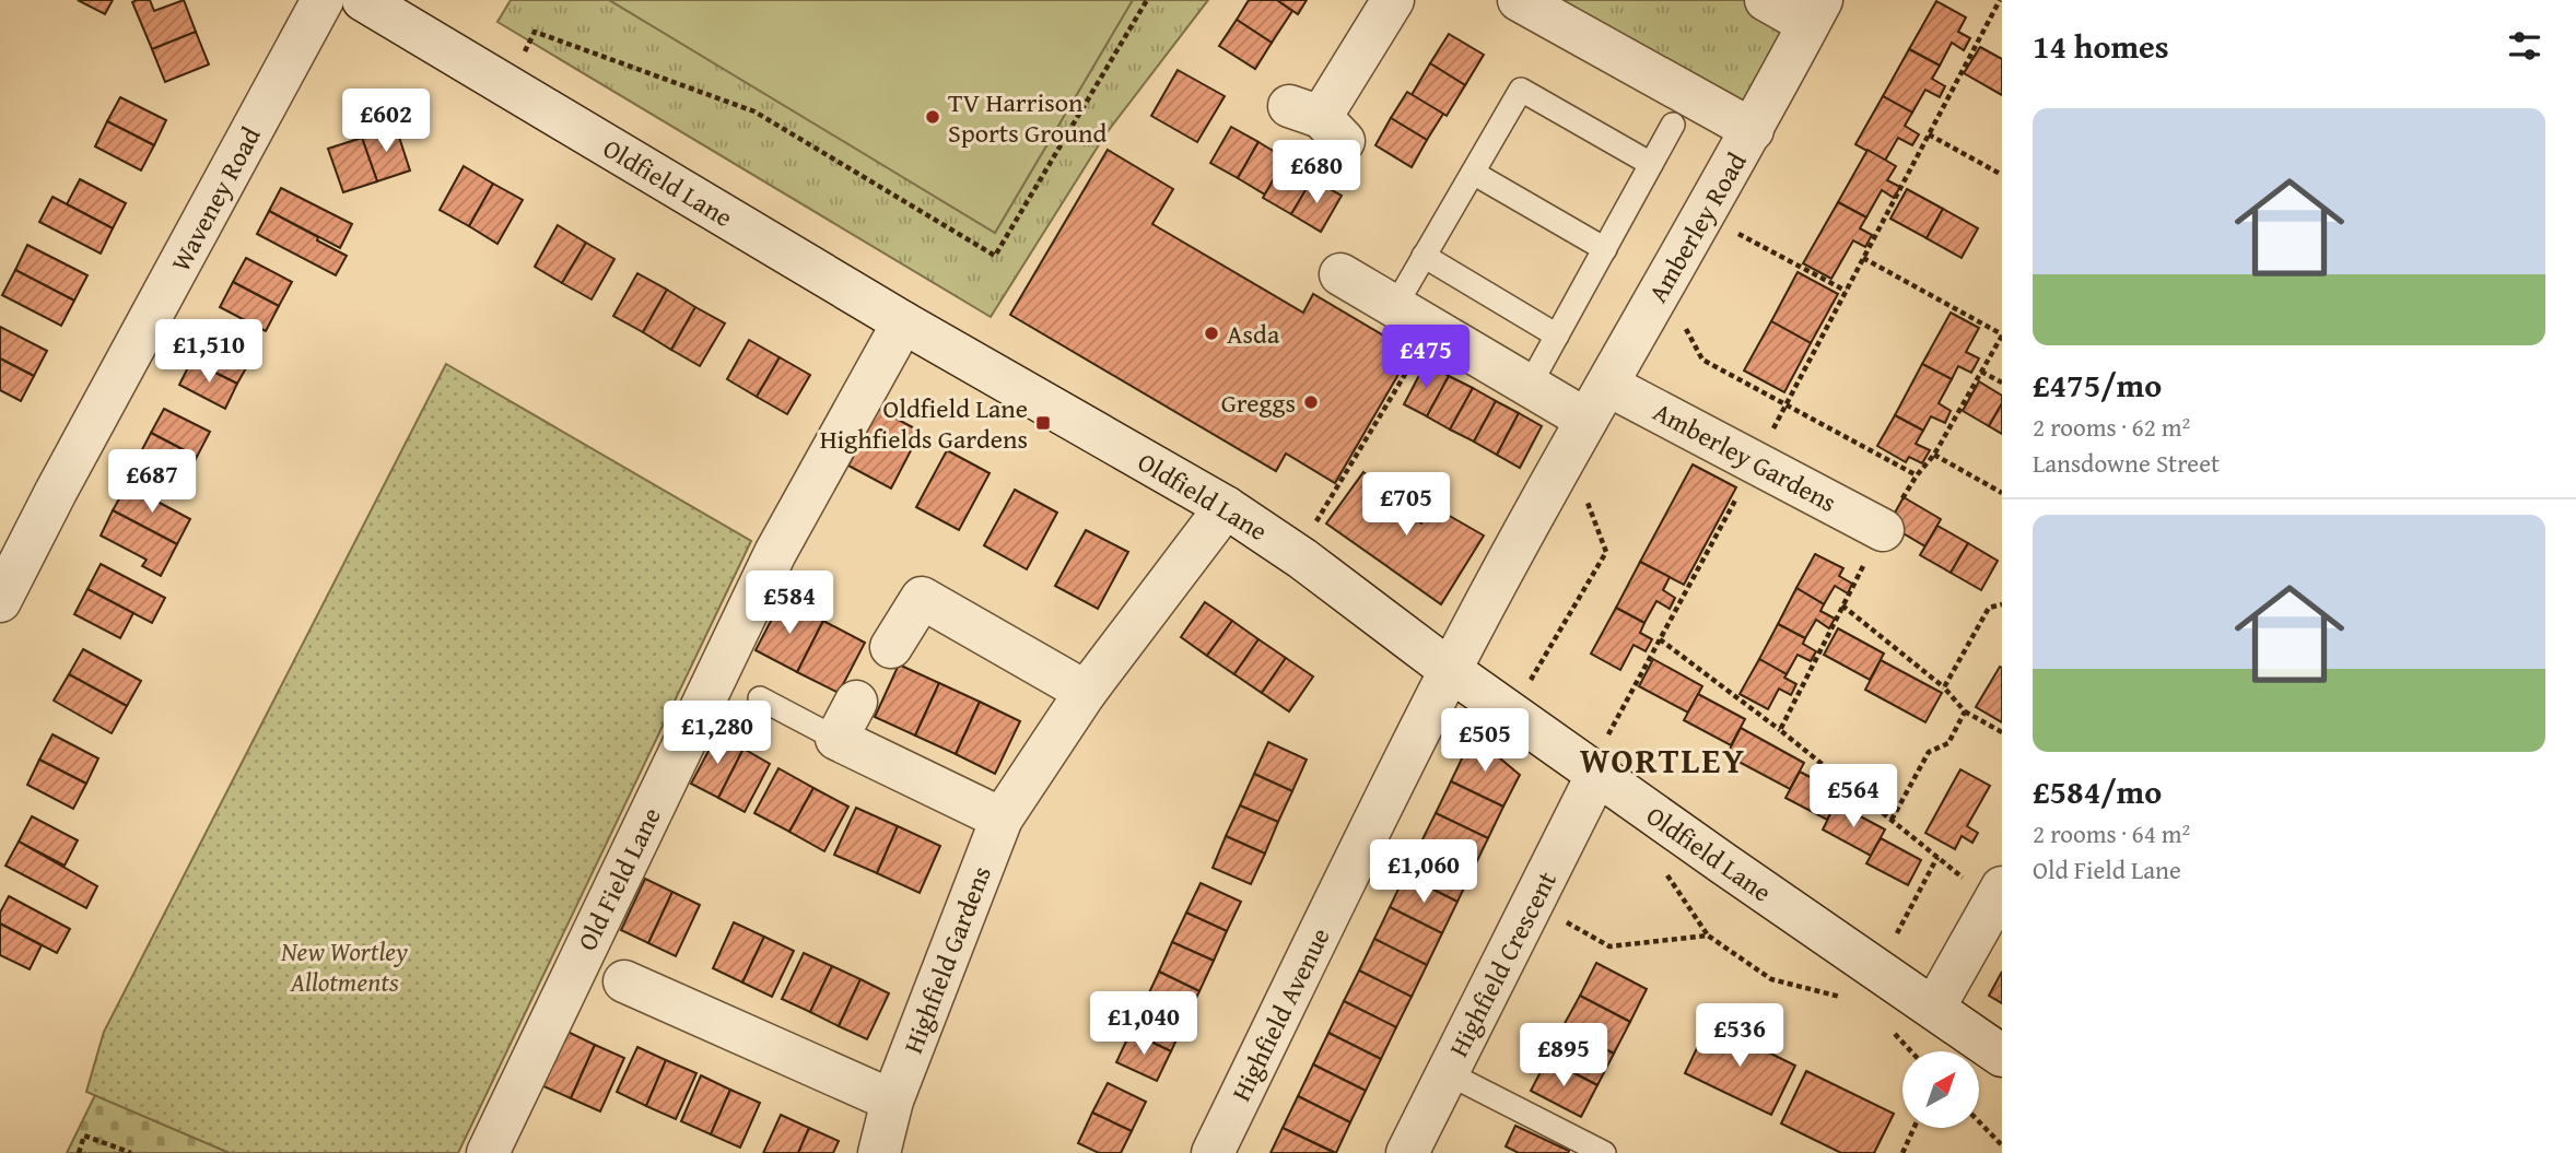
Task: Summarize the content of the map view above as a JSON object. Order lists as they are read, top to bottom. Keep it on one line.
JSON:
{"streets":{"street":["Oldfield Lane","Waveney Road","Amberley Road","Amberley Gardens","Old Field Lane","Highfield Gardens","Highfield Crescent","Highfield Avenue"]},"crossings":[["Oldfield Lane","Amberley Road"],["Oldfield Lane","Old Field Lane"],["Oldfield Lane","Highfield Gardens"],["Oldfield Lane","Highfield Crescent"],["Oldfield Lane","Highfield Avenue"],["Amberley Road","Amberley Gardens"],["Amberley Road","Highfield Avenue"]],"districts":["WORTLEY"],"parks":["New Wortley Allotments"],"places":{"other":["TV Harrison Sports Ground","Asda","Greggs"],"transit":["Oldfield Lane Highfields Gardens"]},"north":"top right","page":{"heading":"14 homes","price":["£602","£680","£1,510","£475","£687","£705","£584","£1,280","£505","£564","£1,060","£1,040","£536","£895"],"list":[{"name":"£475/mo","note":"2 rooms · 62 m² · Lansdowne Street"},{"name":"£584/mo","note":"2 rooms · 64 m² · Old Field Lane"}]}}
